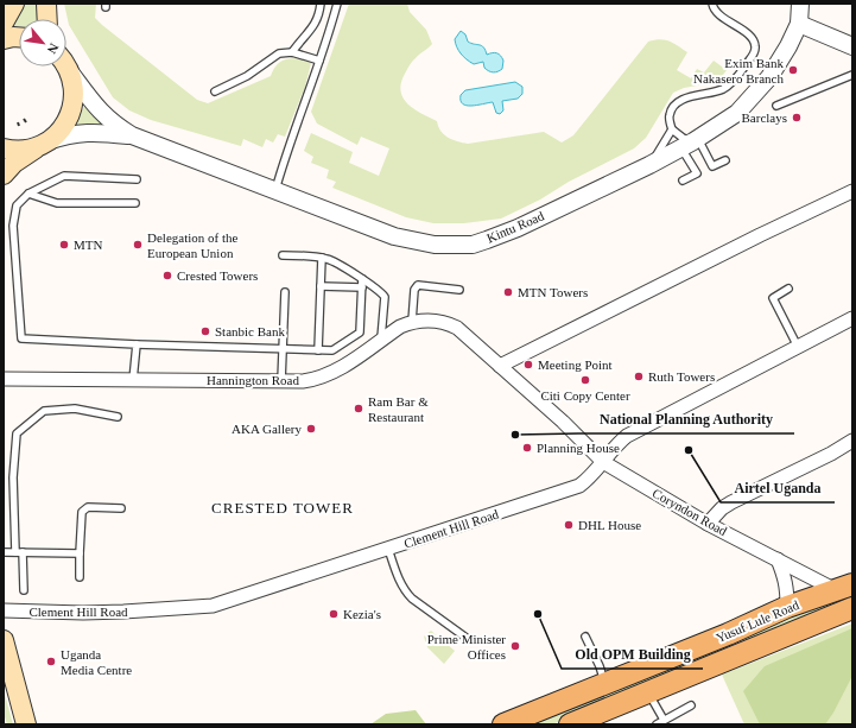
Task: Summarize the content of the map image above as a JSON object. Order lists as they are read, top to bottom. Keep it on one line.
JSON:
{"streets":{"main road":["Yusuf Lule Road"],"street":["Kintu Road","Hannington Road","Coryndon Road","Clement Hill Road"]},"crossings":[["Hannington Road","Coryndon Road"],["Hannington Road","Clement Hill Road"],["Coryndon Road","Clement Hill Road"]],"districts":["CRESTED TOWER"],"places":["Exim Bank Nakasero Branch","Barclays","MTN","Delegation of the European Union","Crested Towers","MTN Towers","Stanbic Bank","Meeting Point","Ruth Towers","Citi Copy Center","Ram Bar & Restaurant","AKA Gallery","National Planning Authority","Planning House","Airtel Uganda","DHL House","Kezia's","Old OPM Building","Prime Minister Offices","Uganda Media Centre"],"north":"bottom right"}
